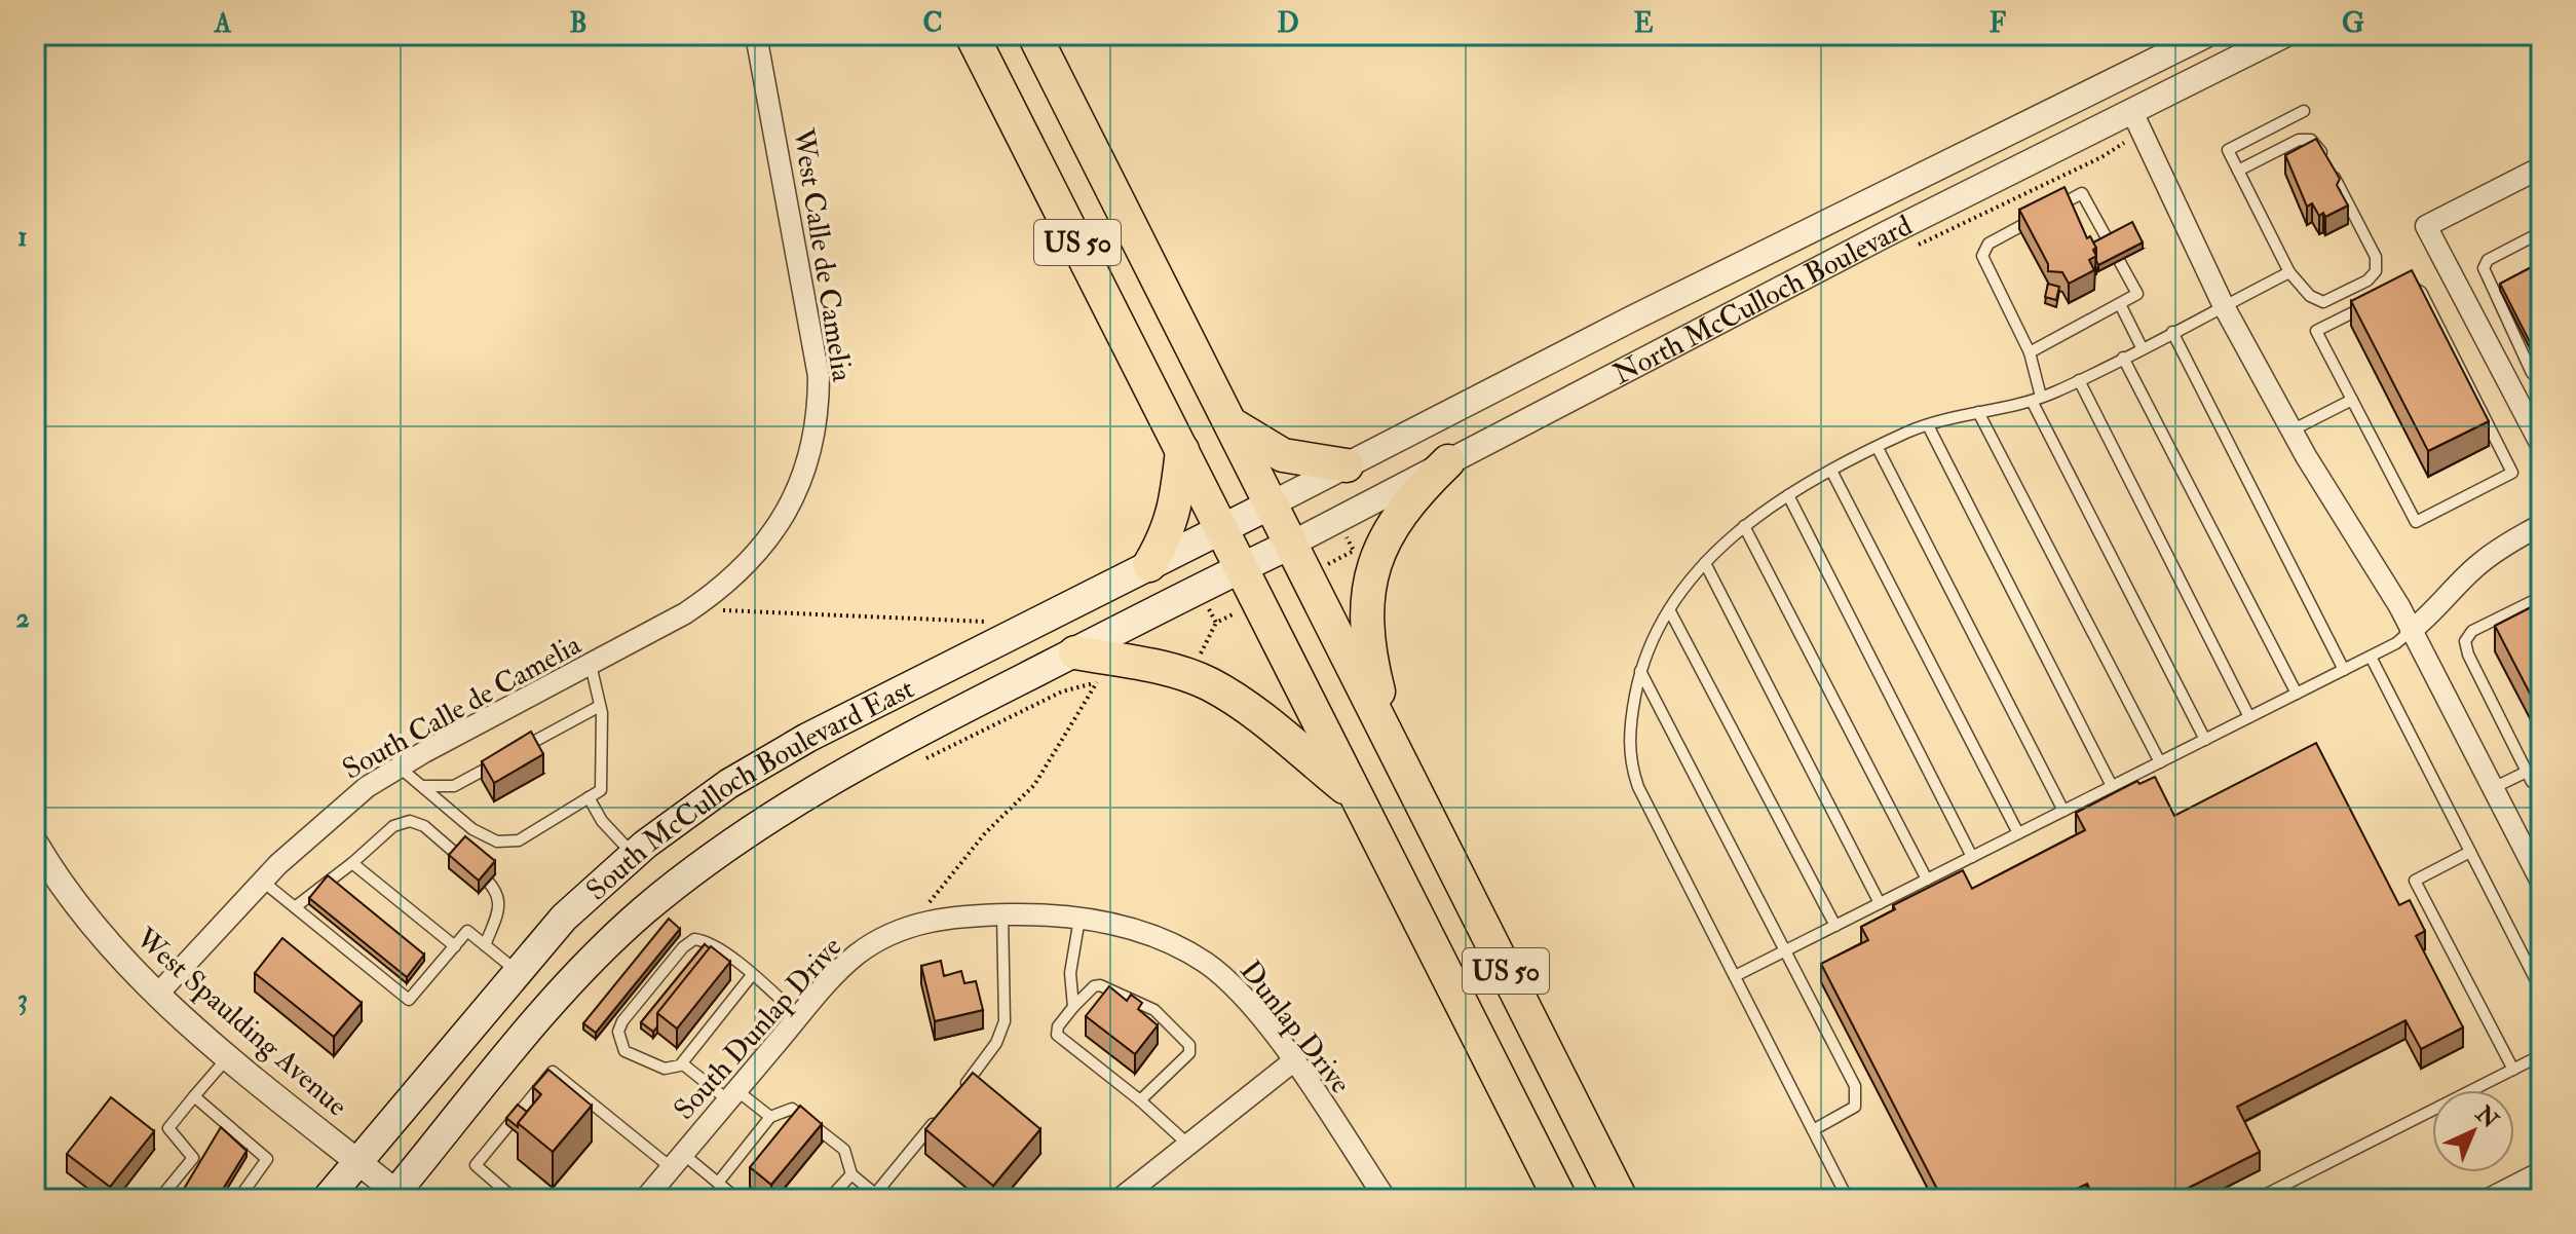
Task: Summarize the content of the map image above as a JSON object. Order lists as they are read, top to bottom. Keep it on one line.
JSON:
{"streets":{"highway":["US 50"],"main road":["North McCulloch Boulevard","South McCulloch Boulevard East"],"street":["West Calle de Camelia","South Calle de Camelia","West Spaulding Avenue","Dunlap Drive","South Dunlap Drive"]},"crossings":[["US 50","North McCulloch Boulevard"],["US 50","South McCulloch Boulevard East"],["West Calle de Camelia","South Calle de Camelia"],["North McCulloch Boulevard","South McCulloch Boulevard East"],["South Calle de Camelia","West Spaulding Avenue"],["South McCulloch Boulevard East","West Spaulding Avenue"],["Dunlap Drive","South Dunlap Drive"]],"north":"top right","grid":{"columns":["A","B","C","D","E","F","G"],"rows":["1","2","3"]}}
